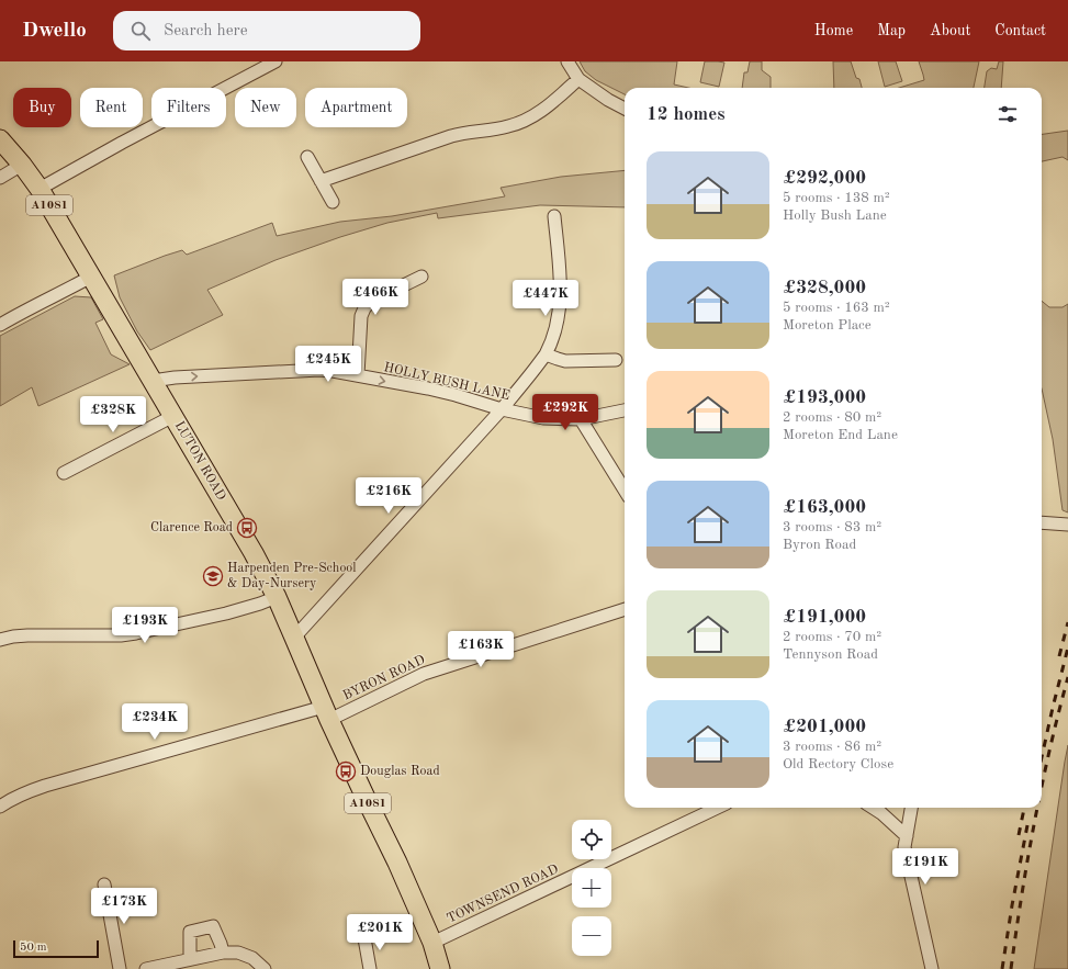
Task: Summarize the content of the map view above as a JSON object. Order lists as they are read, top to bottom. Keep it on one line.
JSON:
{"streets":{"main road":["A1081","LUTON ROAD"],"street":["HOLLY BUSH LANE","BYRON ROAD","TOWNSEND ROAD"]},"crossings":[["HOLLY BUSH LANE","LUTON ROAD"],["LUTON ROAD","BYRON ROAD"],["LUTON ROAD","TOWNSEND ROAD"]],"one_way":["HOLLY BUSH LANE"],"places":{"bus stop":["Clarence Road","Douglas Road"],"school or university":["Harpenden Pre-School & Day-Nursery"]},"scale_bar":"50 m","page":{"header":"Dwello","search":"Search here","nav":["Home","Map","About","Contact"],"chip":["Buy","Rent","Filters","New","Apartment"],"heading":"12 homes","list":[{"name":"£292,000","note":"5 rooms · 138 m² · Holly Bush Lane"},{"name":"£328,000","note":"5 rooms · 163 m² · Moreton Place"},{"name":"£193,000","note":"2 rooms · 80 m² · Moreton End Lane"},{"name":"£163,000","note":"3 rooms · 83 m² · Byron Road"},{"name":"£191,000","note":"2 rooms · 70 m² · Tennyson Road"},{"name":"£201,000","note":"3 rooms · 86 m² · Old Rectory Close"}],"price":["£466K","£447K","£245K","£292K","£328K","£216K","£193K","£163K","£234K","£191K","£173K","£201K"],"map_buttons":["+","−"],"scale":"50 m"}}
